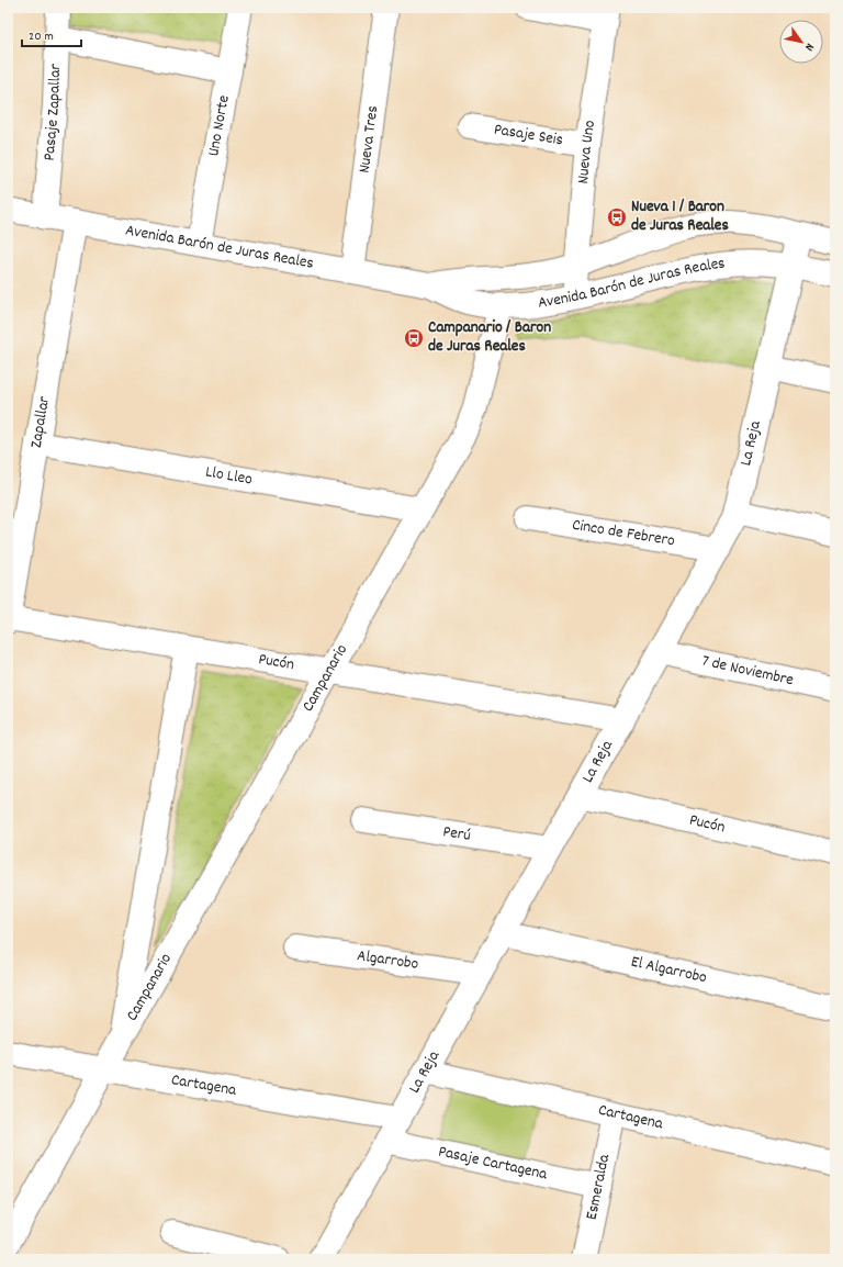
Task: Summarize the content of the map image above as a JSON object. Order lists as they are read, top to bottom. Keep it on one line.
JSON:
{"streets":{"street":["Pasaje Zapallar","Uno Norte","Pasaje Seis","Nueva Tres","Nueva Uno","Avenida Barón de Juras Reales","Zapallar","La Reja","Llo Lleo","Cinco de Febrero","Pucón","7 de Noviembre","Campanario","Perú","Algarrobo","El Algarrobo","Cartagena","Pasaje Cartagena","Esmeralda"]},"crossings":[["Pasaje Zapallar","Avenida Barón de Juras Reales"],["Uno Norte","Avenida Barón de Juras Reales"],["Pasaje Seis","Nueva Uno"],["Nueva Tres","Avenida Barón de Juras Reales"],["Nueva Uno","Avenida Barón de Juras Reales"],["Avenida Barón de Juras Reales","Zapallar"],["Avenida Barón de Juras Reales","La Reja"],["Avenida Barón de Juras Reales","Campanario"],["Zapallar","Llo Lleo"],["Zapallar","Pucón"],["La Reja","Cinco de Febrero"],["La Reja","Pucón"],["La Reja","7 de Noviembre"],["La Reja","Perú"],["La Reja","Algarrobo"],["La Reja","El Algarrobo"],["La Reja","Cartagena"],["La Reja","Pasaje Cartagena"],["Llo Lleo","Campanario"],["Pucón","Campanario"],["Campanario","Cartagena"],["Cartagena","Esmeralda"],["Pasaje Cartagena","Esmeralda"]],"places":{"bus stop":["Nueva 1 / Baron de Juras Reales","Campanario / Baron de Juras Reales"]},"scale_bar":"20 m","north":"bottom right"}
